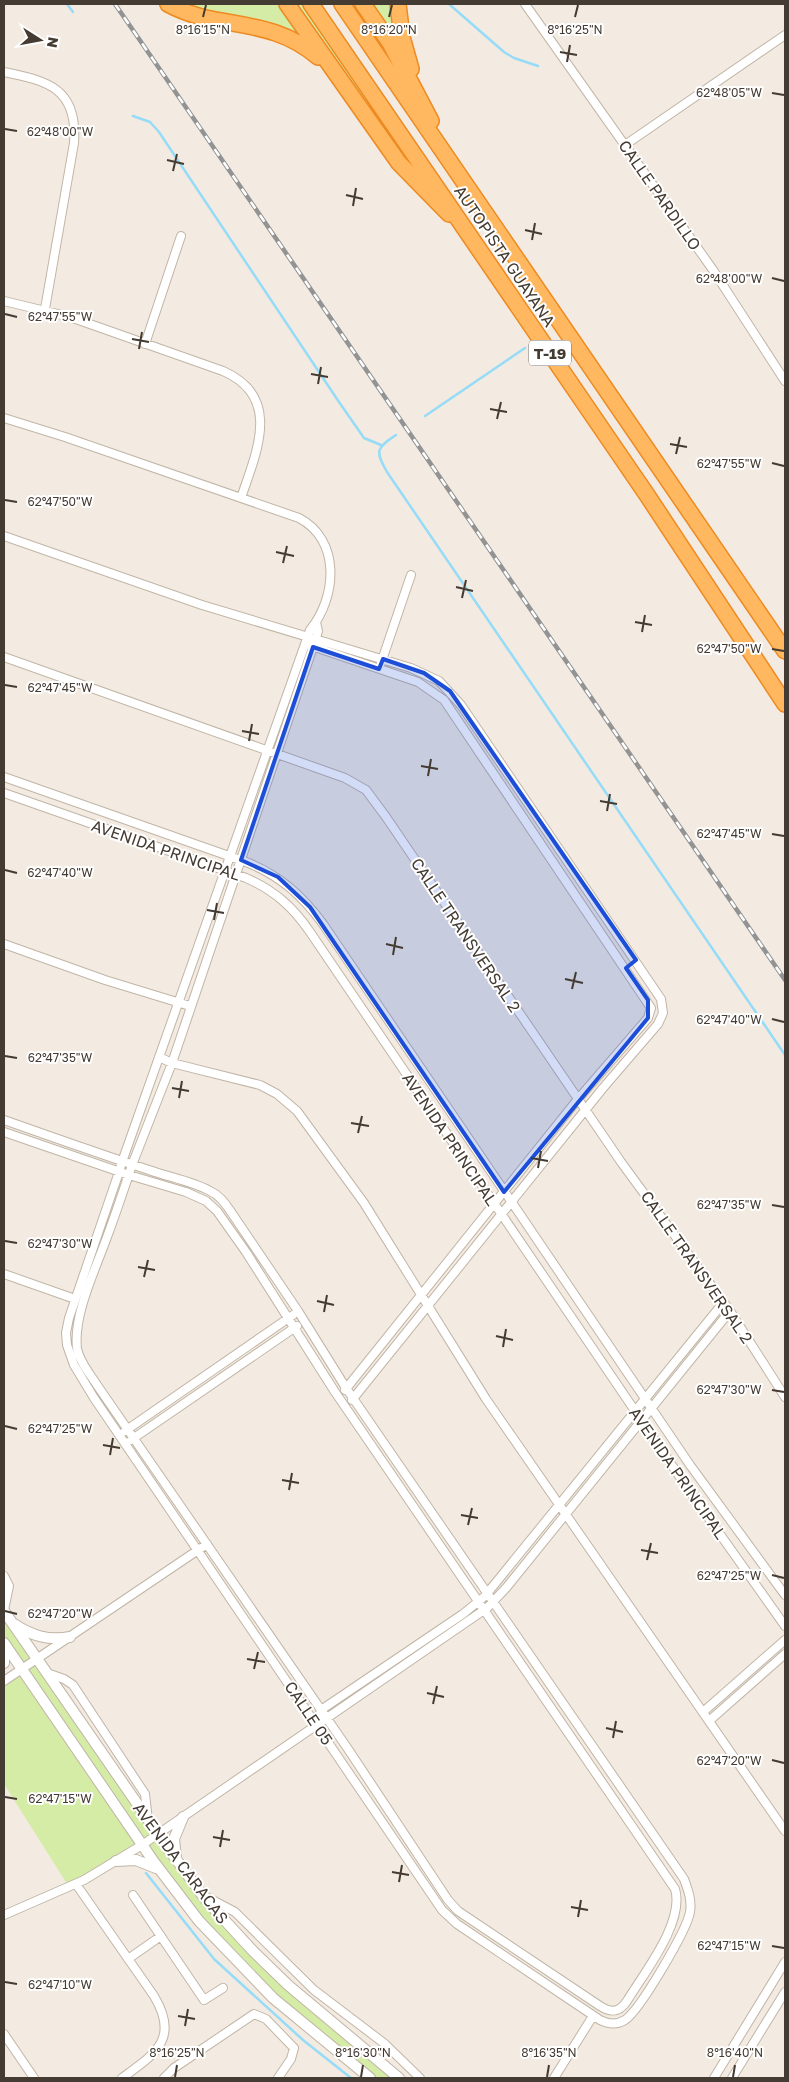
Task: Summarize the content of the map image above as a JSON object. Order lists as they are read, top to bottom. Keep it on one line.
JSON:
{"streets":{"highway":["AUTOPISTA GUAYANA","T-19"],"street":["CALLE PARDILLO","AVENIDA PRINCIPAL","CALLE TRANSVERSAL 2","CALLE 05","AVENIDA CARACAS"]},"north":"right","coordinates":["8°16'15\"N","8°16'20\"N","8°16'25\"N","62°48'05\"W","62°48'00\"W","62°47'55\"W","62°47'50\"W","62°47'45\"W","62°47'40\"W","62°47'35\"W","62°47'30\"W","62°47'25\"W","62°47'20\"W","62°47'15\"W","62°47'10\"W","8°16'30\"N","8°16'35\"N","8°16'40\"N"]}
